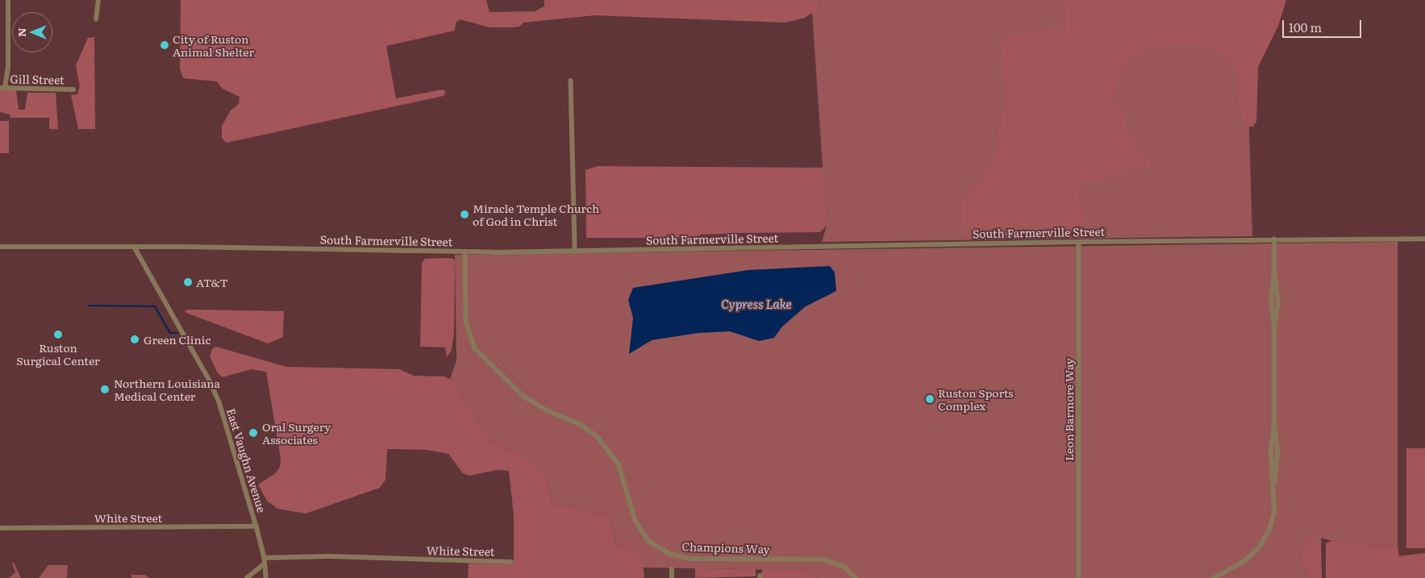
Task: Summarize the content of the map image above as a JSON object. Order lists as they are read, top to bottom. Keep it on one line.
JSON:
{"streets":{"street":["Gill Street","South Farmerville Street","Leon Barmore Way","East Vaughn Avenue","White Street","Champions Way"]},"crossings":[["South Farmerville Street","Leon Barmore Way"],["South Farmerville Street","East Vaughn Avenue"],["South Farmerville Street","Champions Way"],["East Vaughn Avenue","White Street"]],"water":["Cypress Lake"],"places":["City of Ruston Animal Shelter","Miracle Temple Church of God in Christ","AT&T","Ruston Surgical Center","Green Clinic","Northern Louisiana Medical Center","Ruston Sports Complex","Oral Surgery Associates"],"scale_bar":"100 m","north":"left"}
